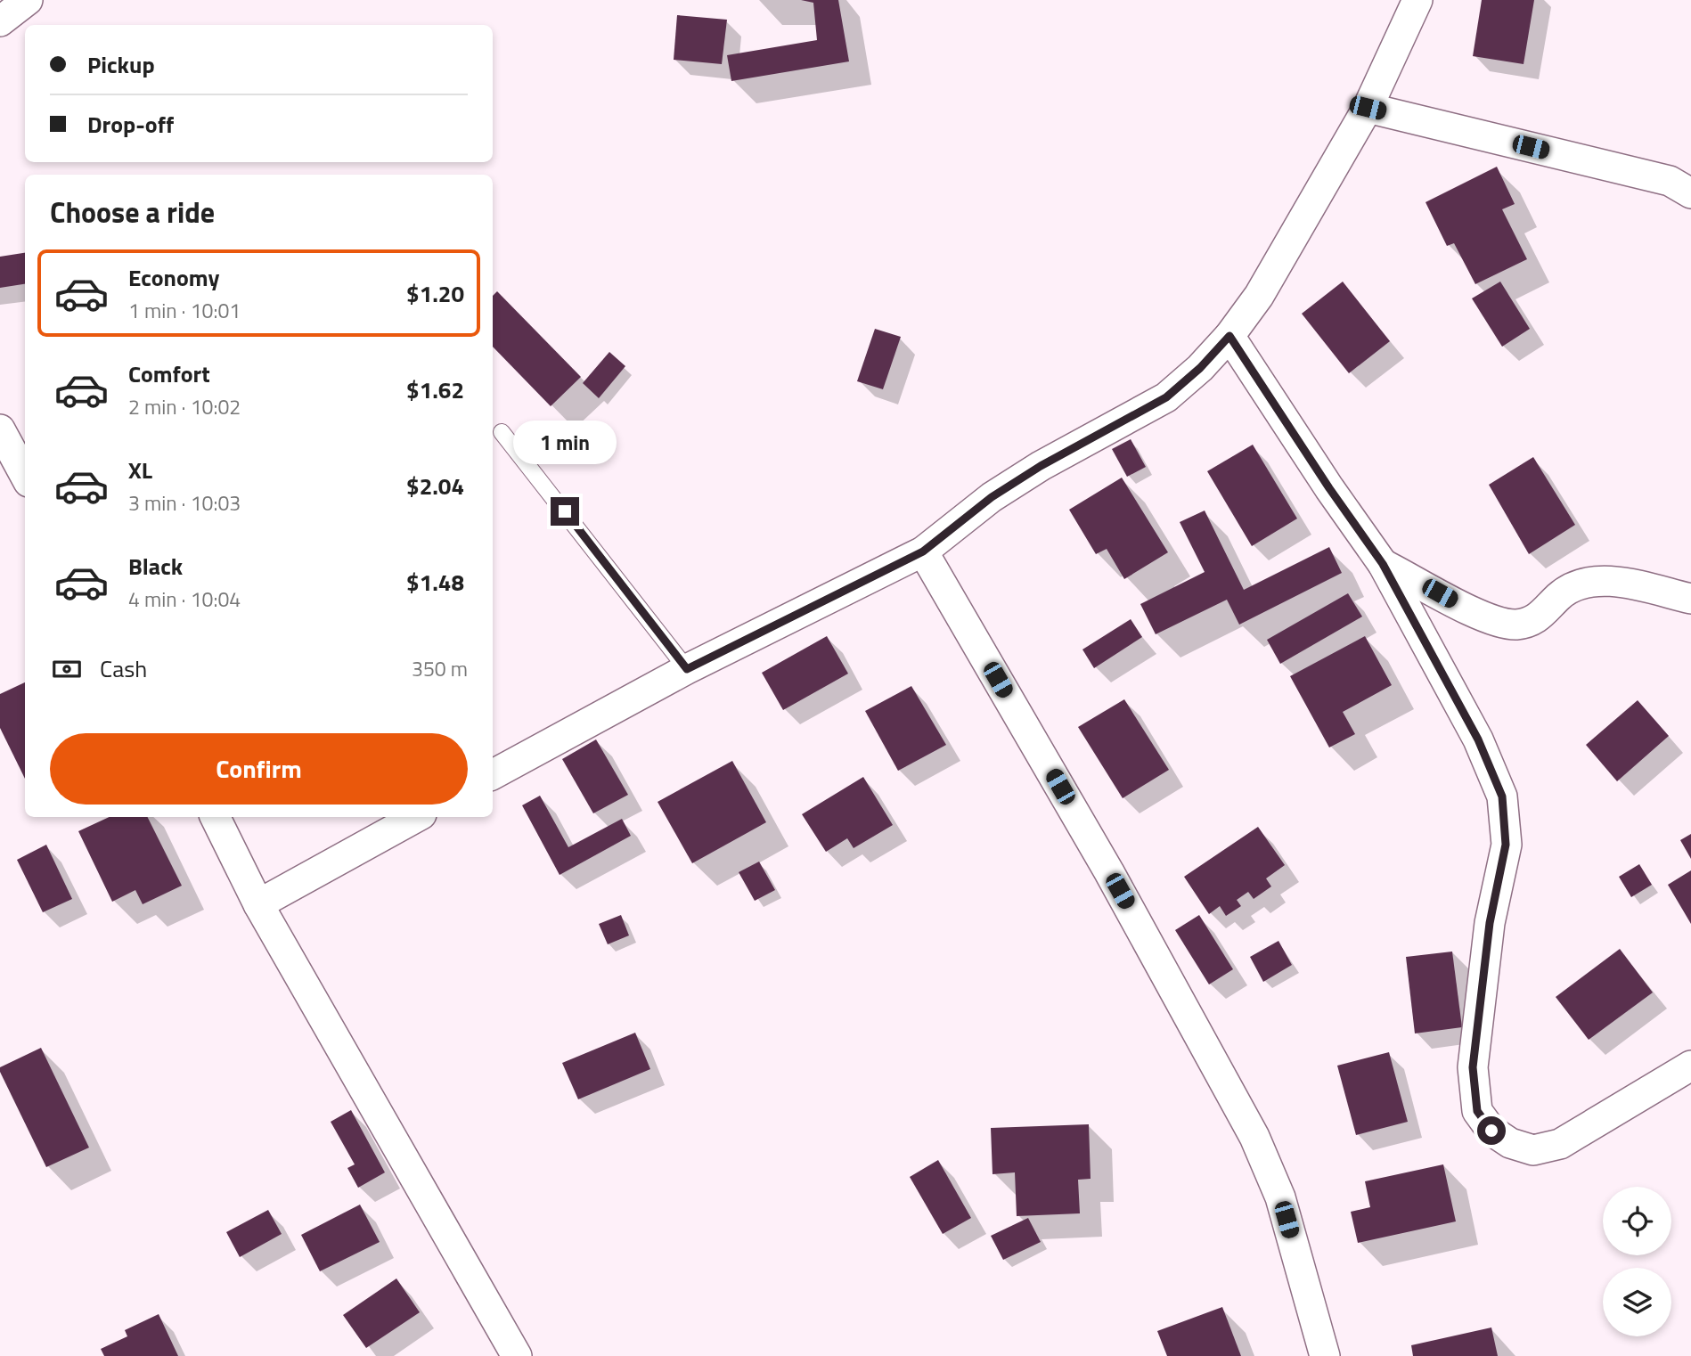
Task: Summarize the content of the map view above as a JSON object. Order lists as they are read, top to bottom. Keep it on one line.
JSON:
{"page":{"banner":["Pickup","Drop-off"],"heading":"Choose a ride","list":[{"name":"Economy","note":"1 min · 10:01","value":"$1.20"},{"name":"Comfort","note":"2 min · 10:02","value":"$1.62"},{"name":"XL","note":"3 min · 10:03","value":"$2.04"},{"name":"Black","note":"4 min · 10:04","value":"$1.48"}],"bubble":"1 min","pay":["Cash","350 m"],"buttons":"Confirm"}}
